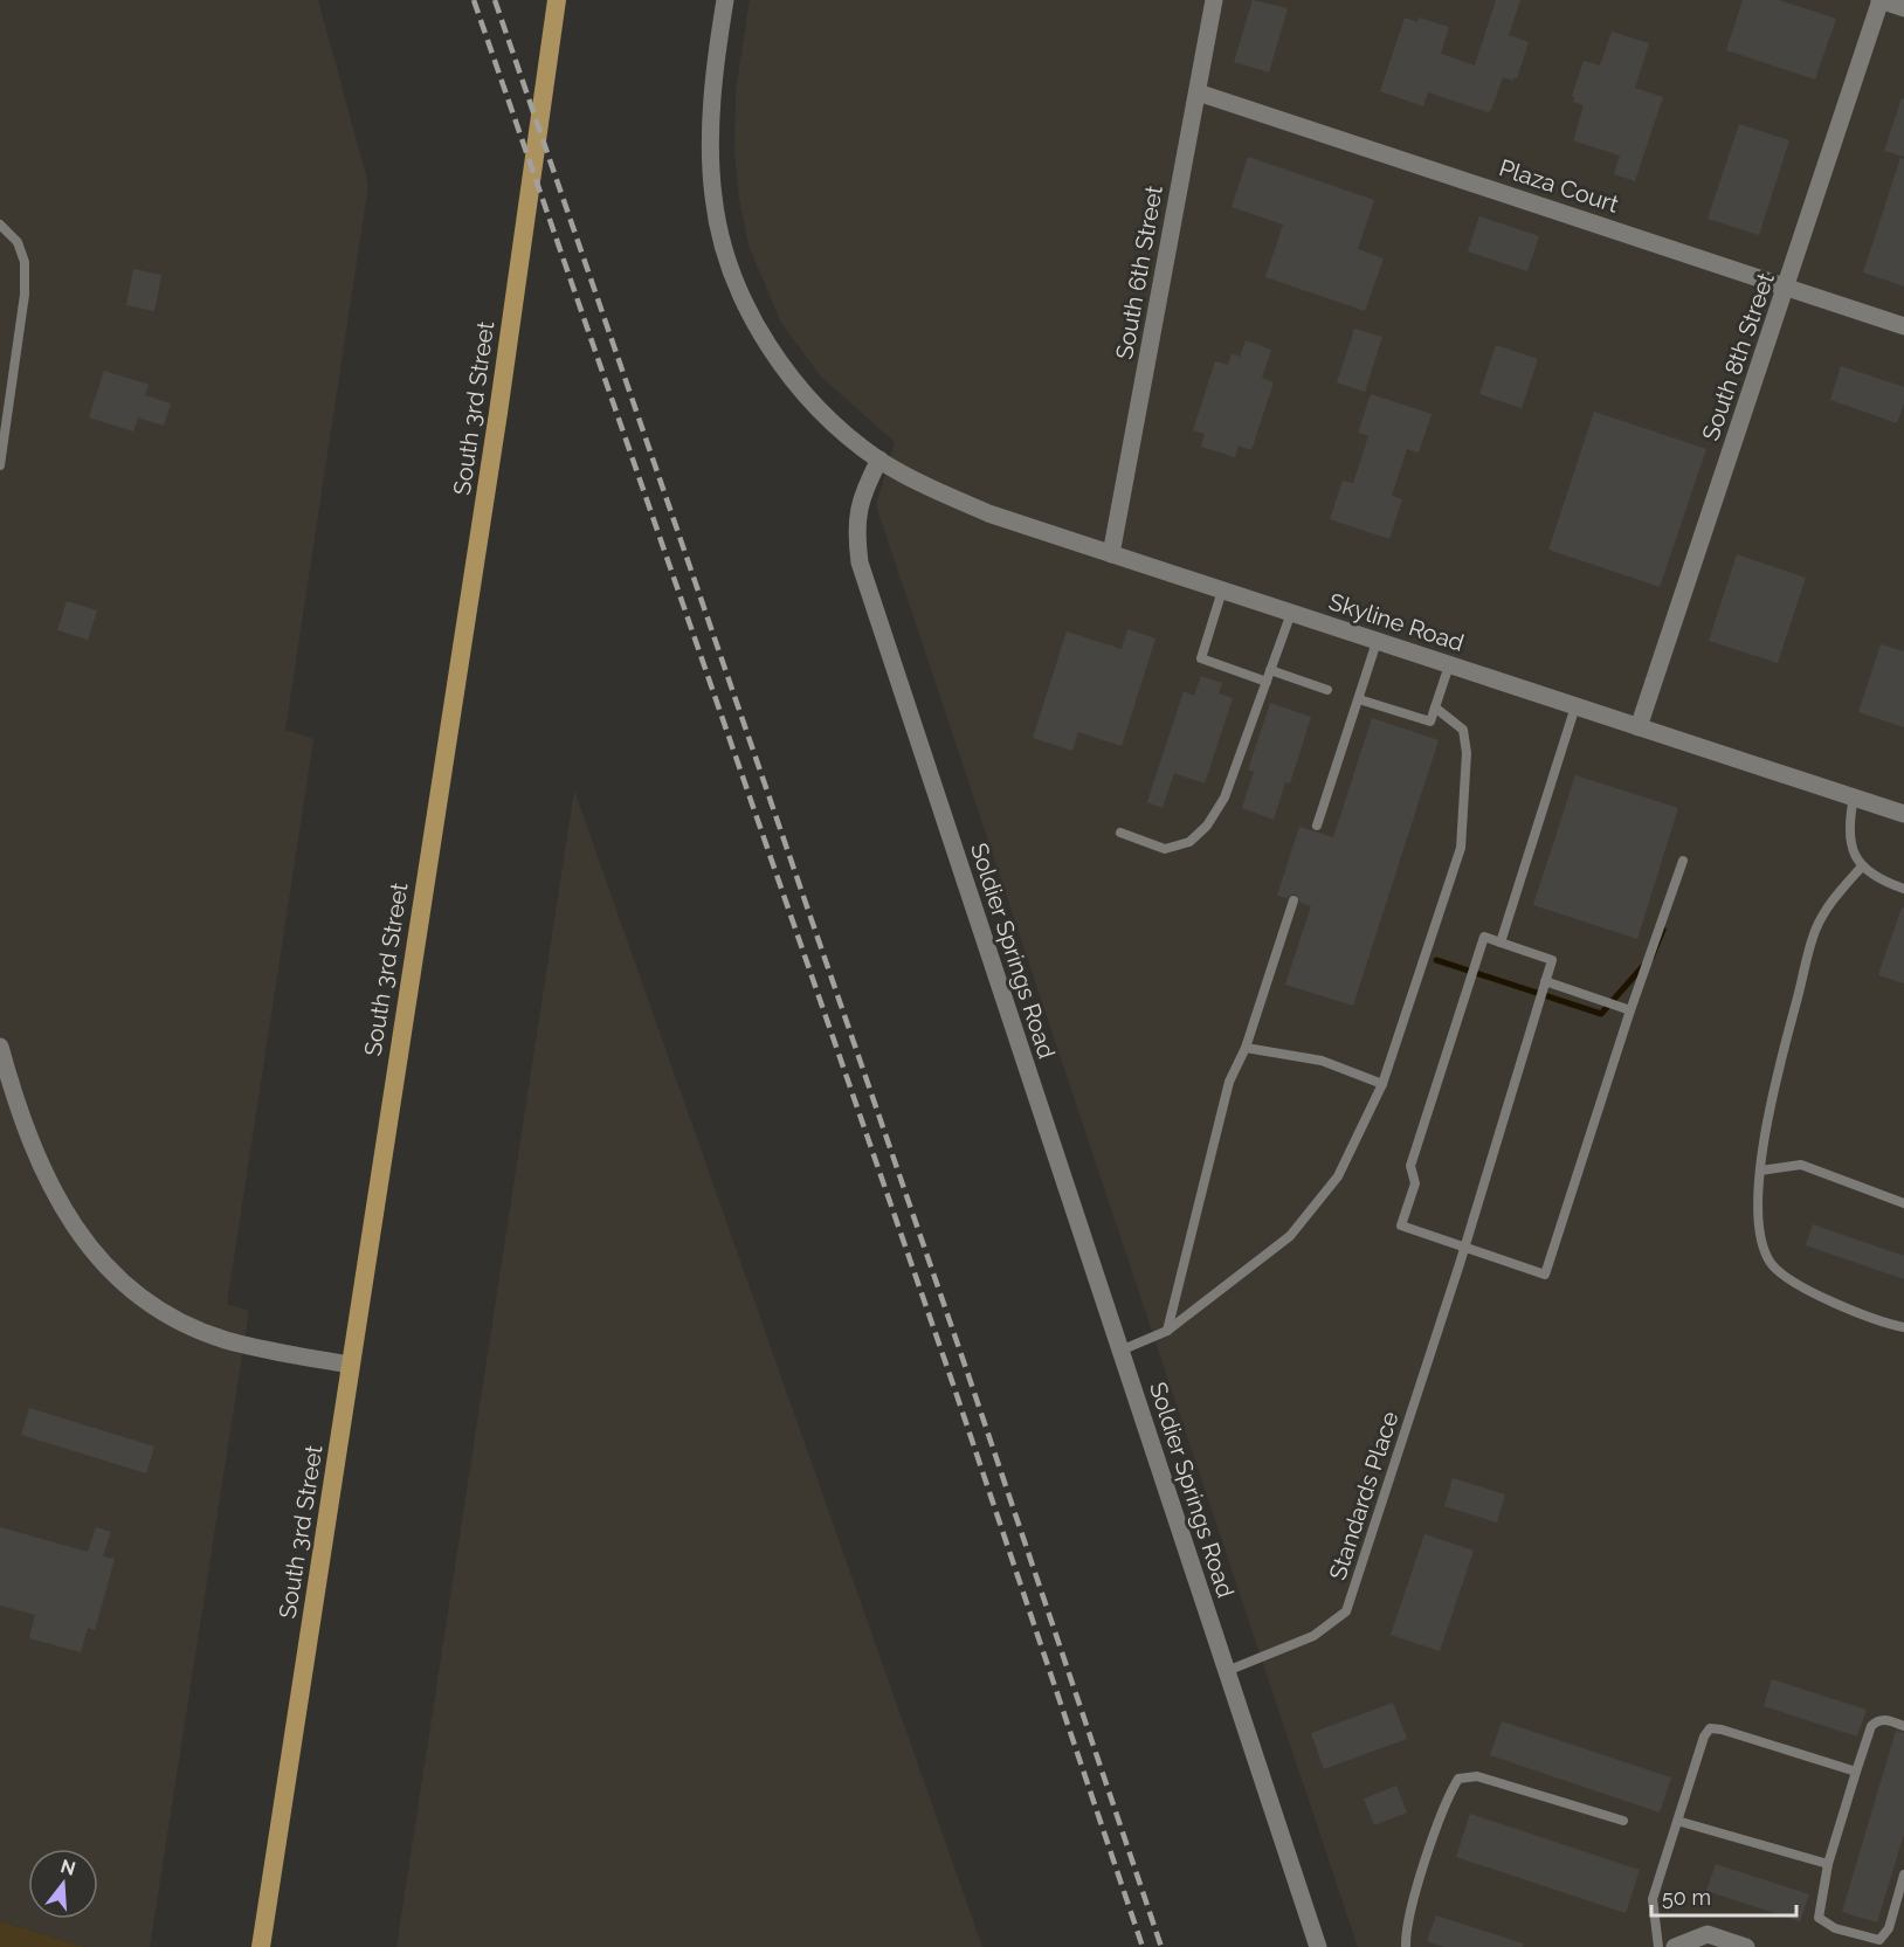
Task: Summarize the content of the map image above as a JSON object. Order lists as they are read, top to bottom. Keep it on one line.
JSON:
{"streets":{"highway":["South 3rd Street"],"street":["Plaza Court","South 6th Street","South 8th Street","Skyline Road","Soldier Springs Road"],"lane":["Standards Place"]},"crossings":[["Plaza Court","South 6th Street"],["Plaza Court","South 8th Street"],["South 6th Street","Skyline Road"],["South 8th Street","Skyline Road"],["Skyline Road","Soldier Springs Road"],["Soldier Springs Road","Standards Place"]],"scale_bar":"50 m","north":"top"}
